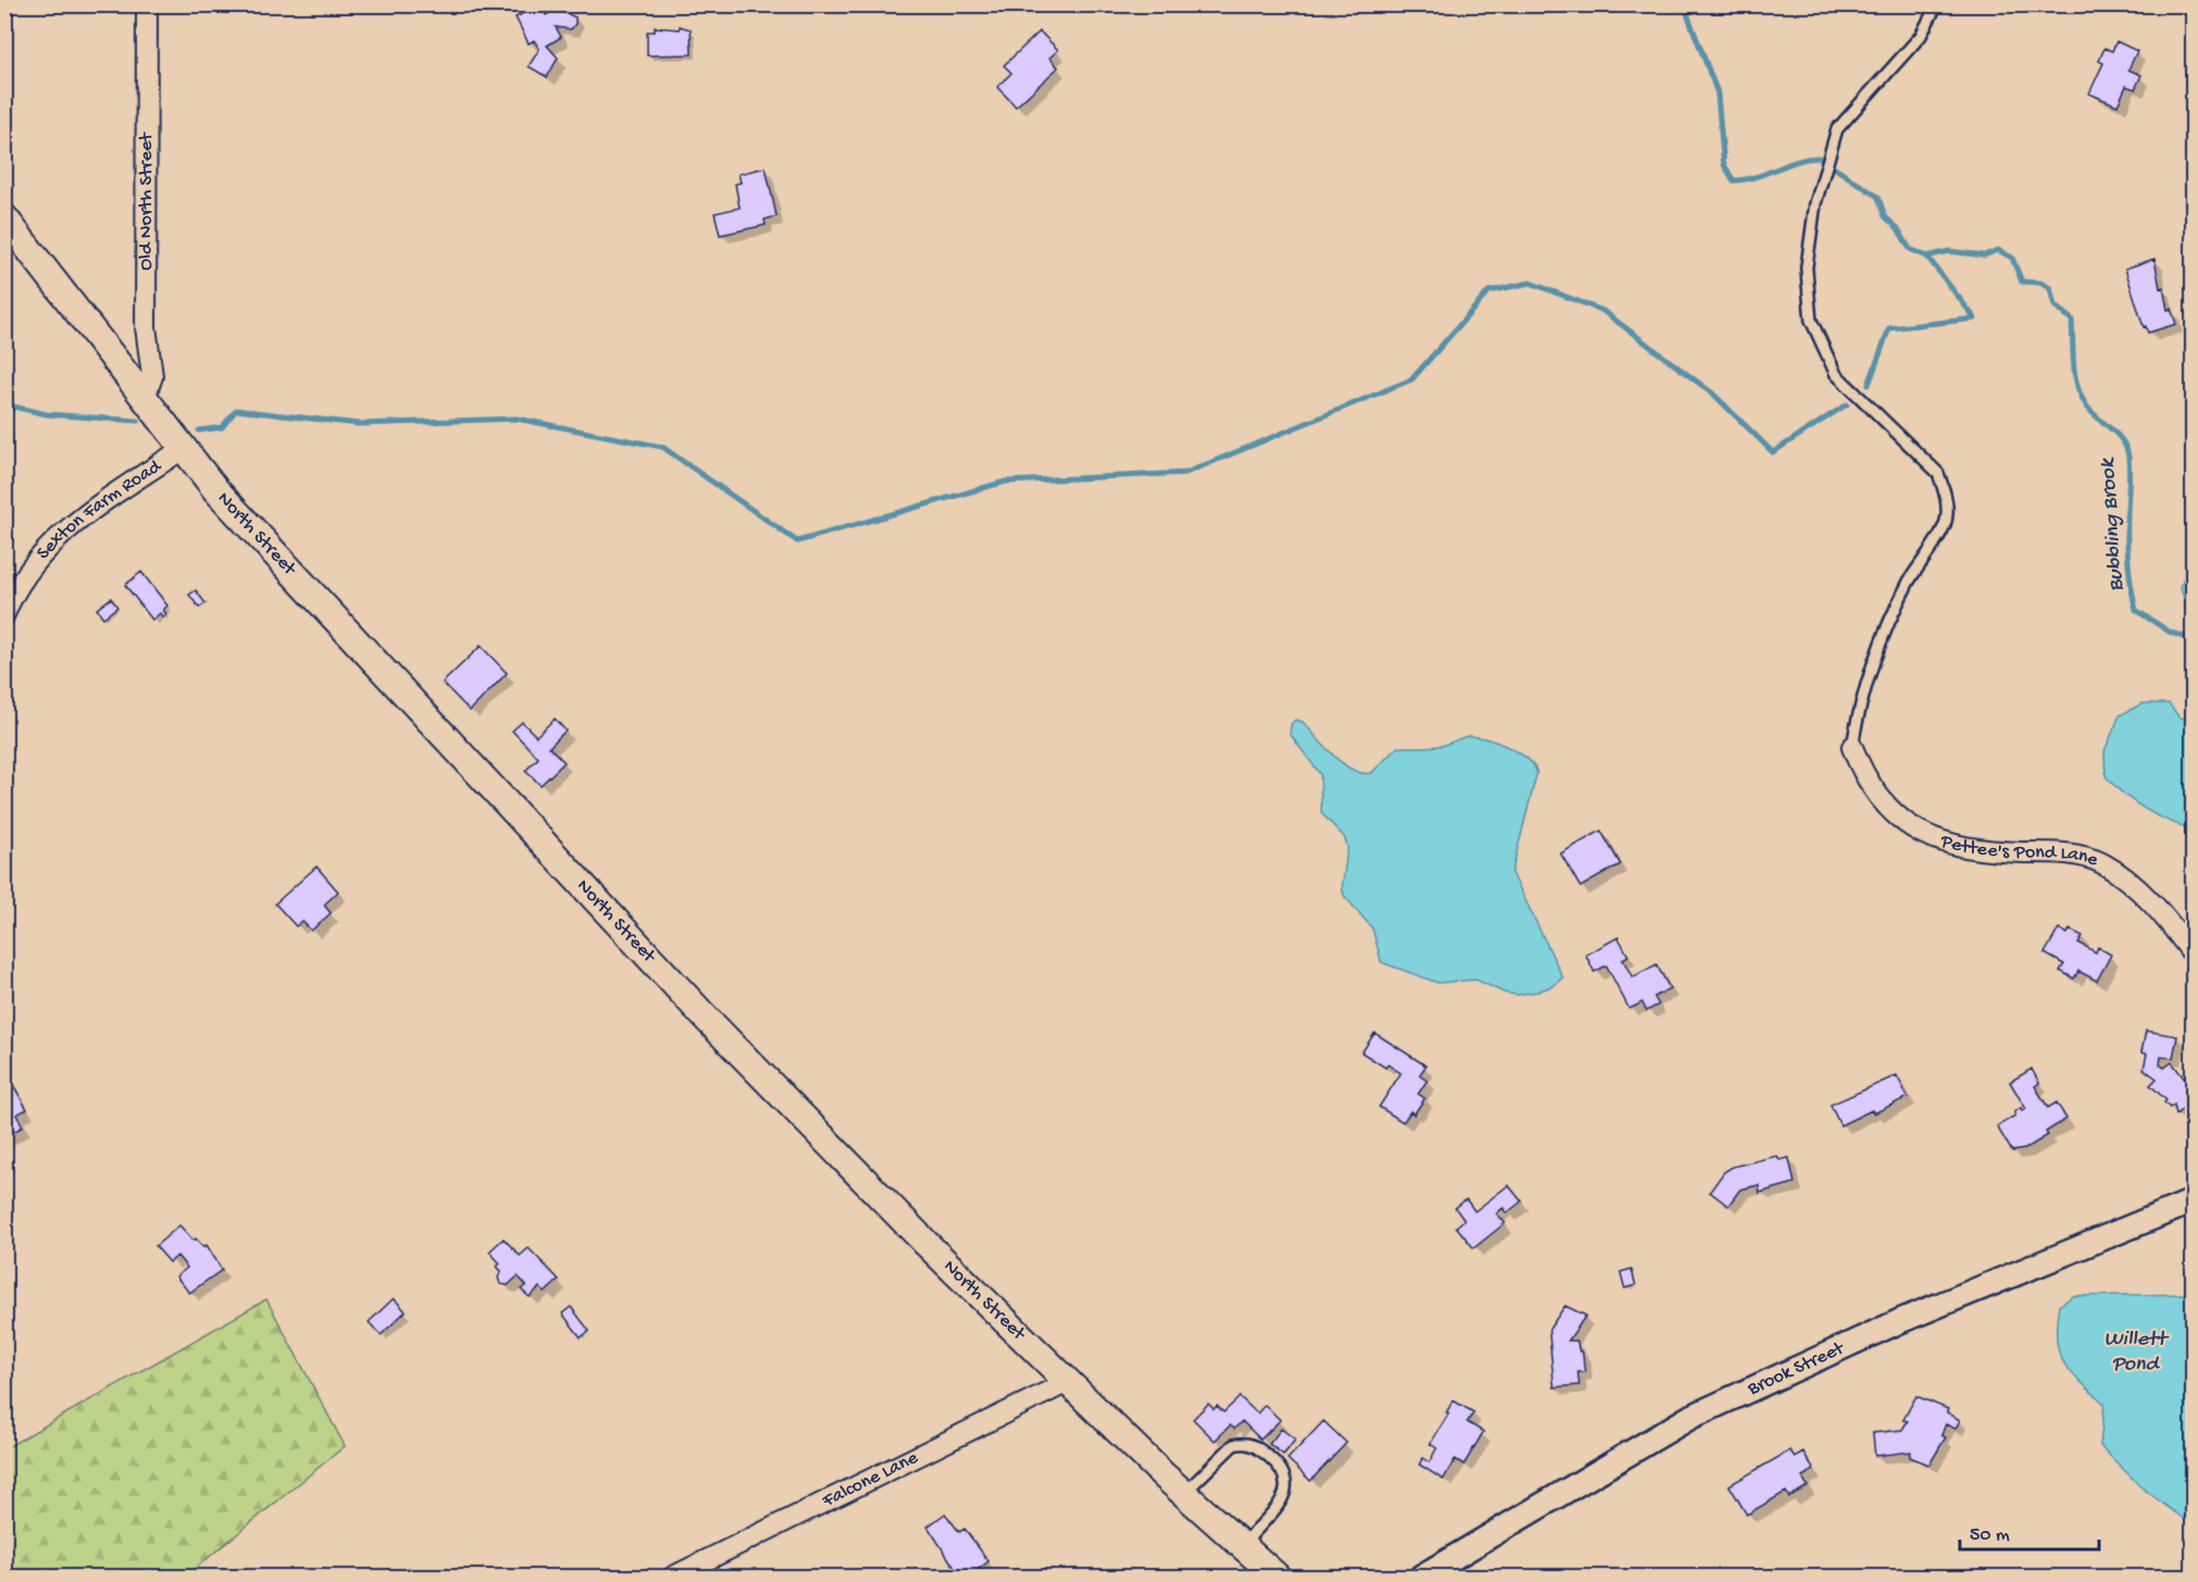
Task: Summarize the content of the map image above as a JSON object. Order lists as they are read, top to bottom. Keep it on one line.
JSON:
{"streets":{"main road":["North Street"],"street":["Old North Street","Sexton Farm Road","Pettee's Pond Lane","Brook Street","Falcone Lane"]},"crossings":[["Old North Street","North Street"],["Sexton Farm Road","North Street"],["North Street","Falcone Lane"]],"water":["Bubbling Brook","Willett Pond"],"scale_bar":"50 m"}
